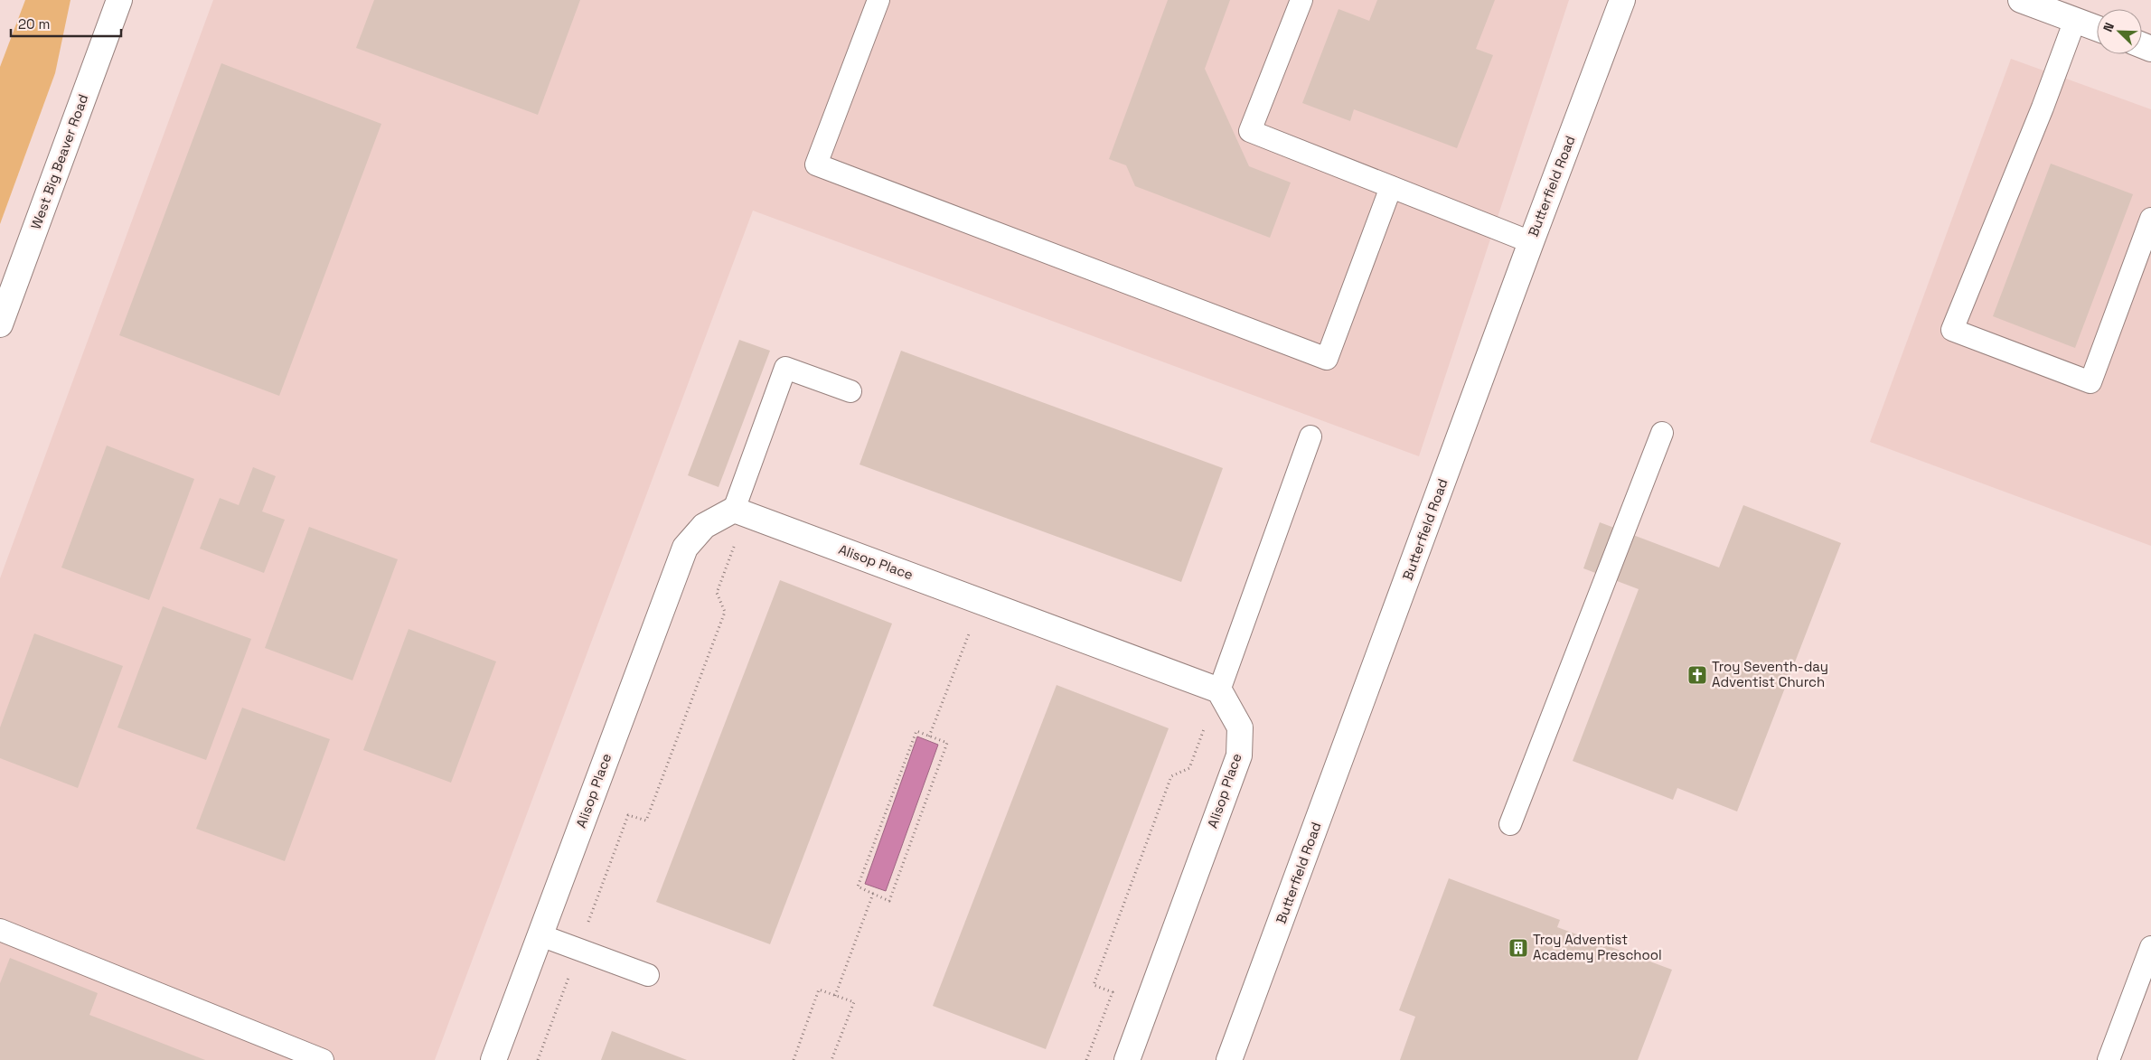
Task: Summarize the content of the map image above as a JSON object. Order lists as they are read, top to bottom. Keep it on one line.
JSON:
{"streets":{"street":["West Big Beaver Road","Butterfield Road","Alisop Place"]},"places":{"church":["Troy Seventh-day Adventist Church"],"building":["Troy Adventist Academy Preschool"]},"scale_bar":"20 m","north":"top left"}
